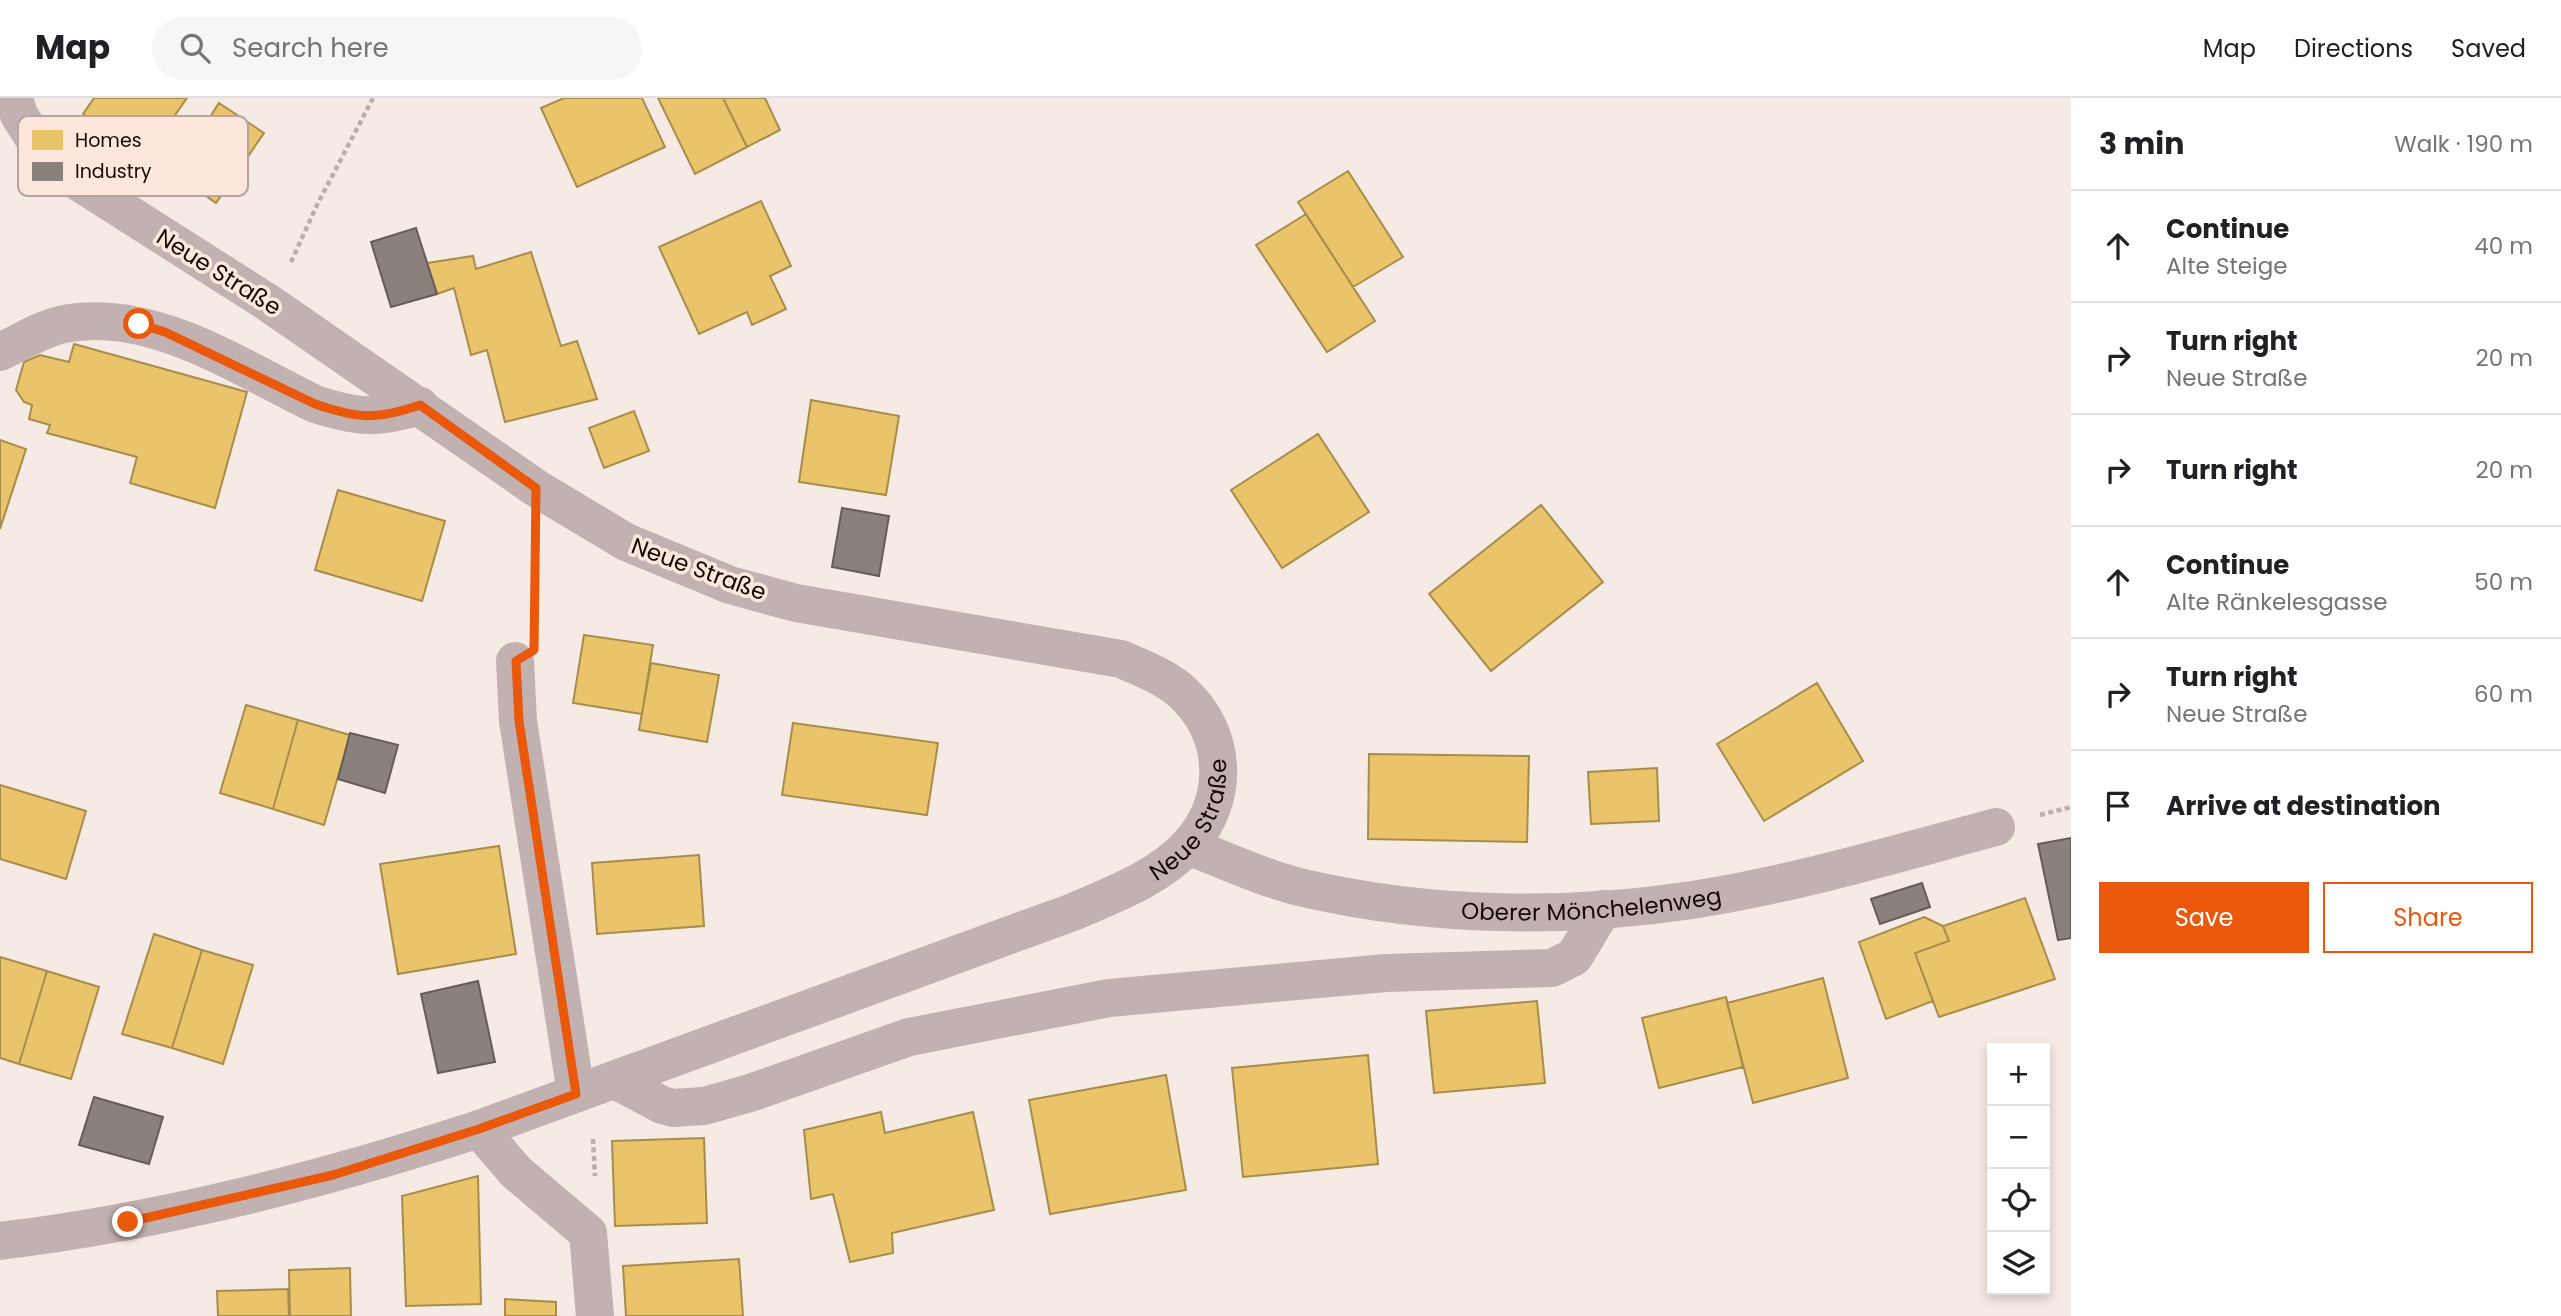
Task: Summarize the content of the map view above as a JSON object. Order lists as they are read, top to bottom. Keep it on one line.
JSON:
{"streets":{"street":["Neue Straße","Oberer Mönchelenweg"]},"crossings":[["Neue Straße","Oberer Mönchelenweg"]],"legend":["Homes","Industry"],"page":{"header":"Map","search":"Search here","nav":["Map","Directions","Saved"],"heading":["3 min","Walk · 190 m"],"list":[["Continue","Alte Steige","40 m"],["Turn right","Neue Straße","20 m"],["Turn right","20 m"],["Continue","Alte Ränkelesgasse","50 m"],["Turn right","Neue Straße","60 m"],"Arrive at destination"],"buttons":["Save","Share"],"map_buttons":["+","−"]}}
